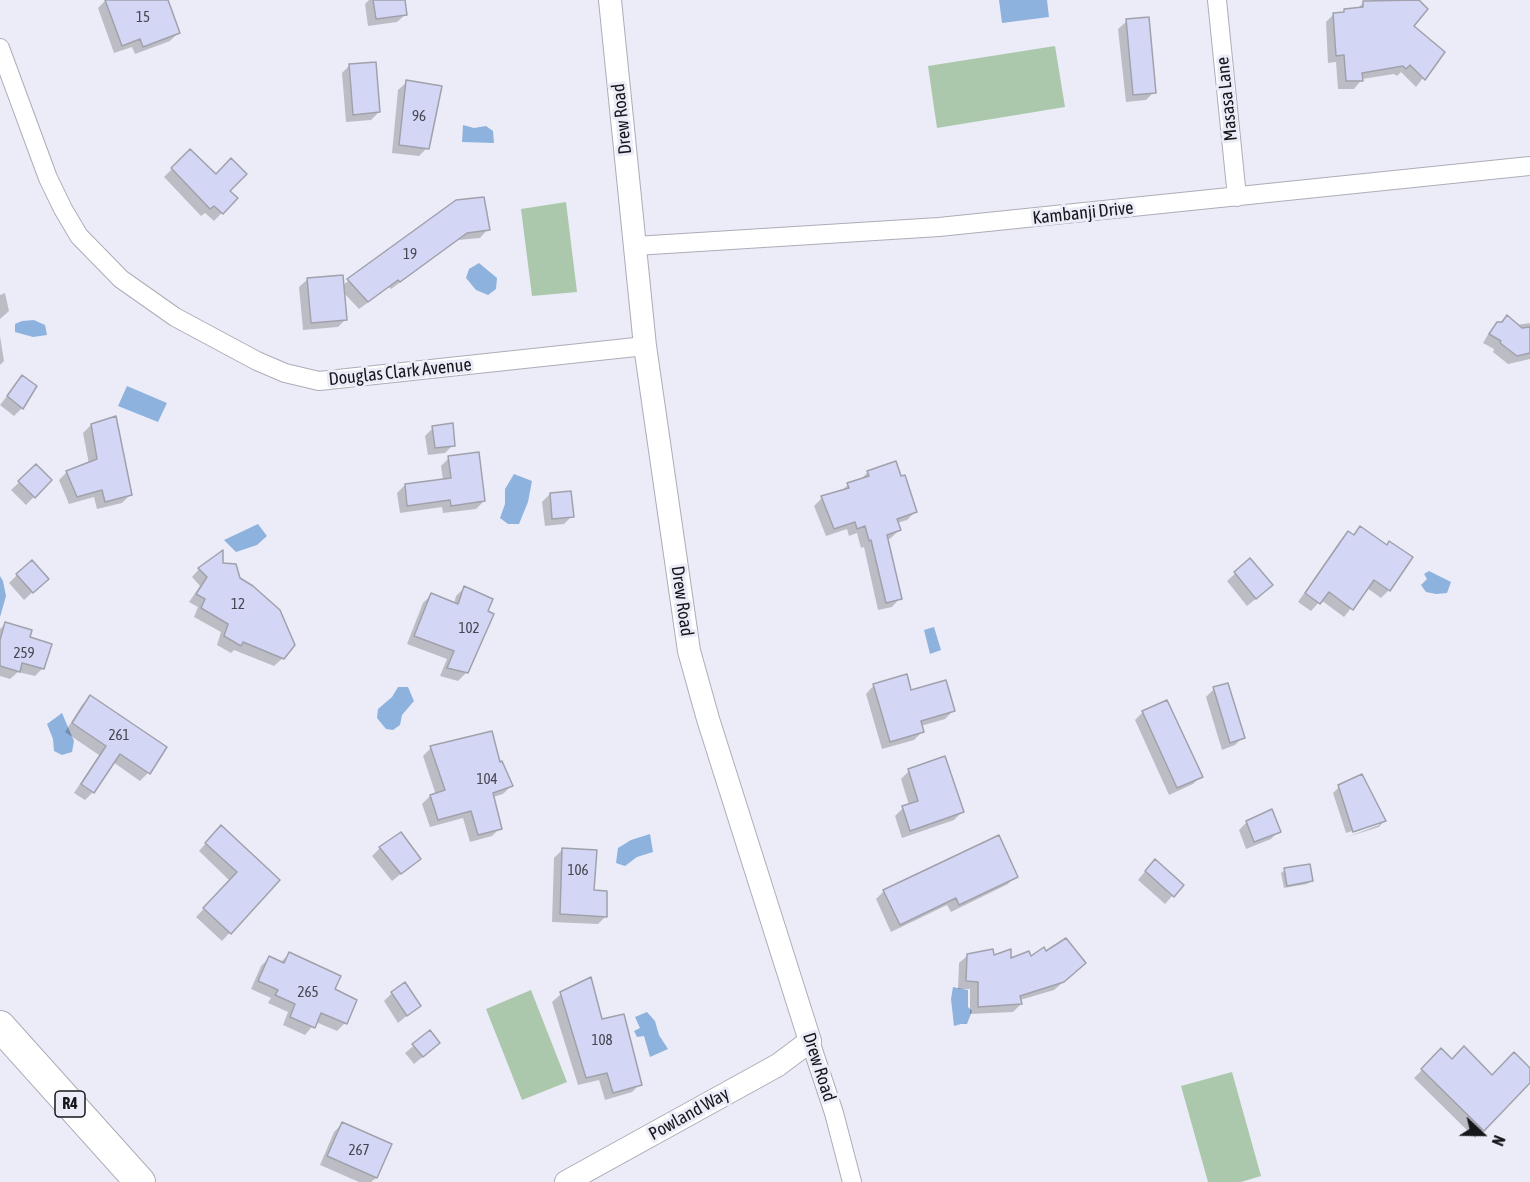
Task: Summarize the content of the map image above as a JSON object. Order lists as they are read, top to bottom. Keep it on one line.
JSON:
{"streets":{"highway":["R4"],"street":["Masasa Lane","Drew Road","Kambanji Drive","Douglas Clark Avenue","Powland Way"]},"crossings":[["Masasa Lane","Kambanji Drive"],["Drew Road","Kambanji Drive"],["Drew Road","Douglas Clark Avenue"],["Drew Road","Powland Way"]],"house_numbers":["15","96","19","12","102","259","261","104","106","265","108","267"],"north":"right"}
